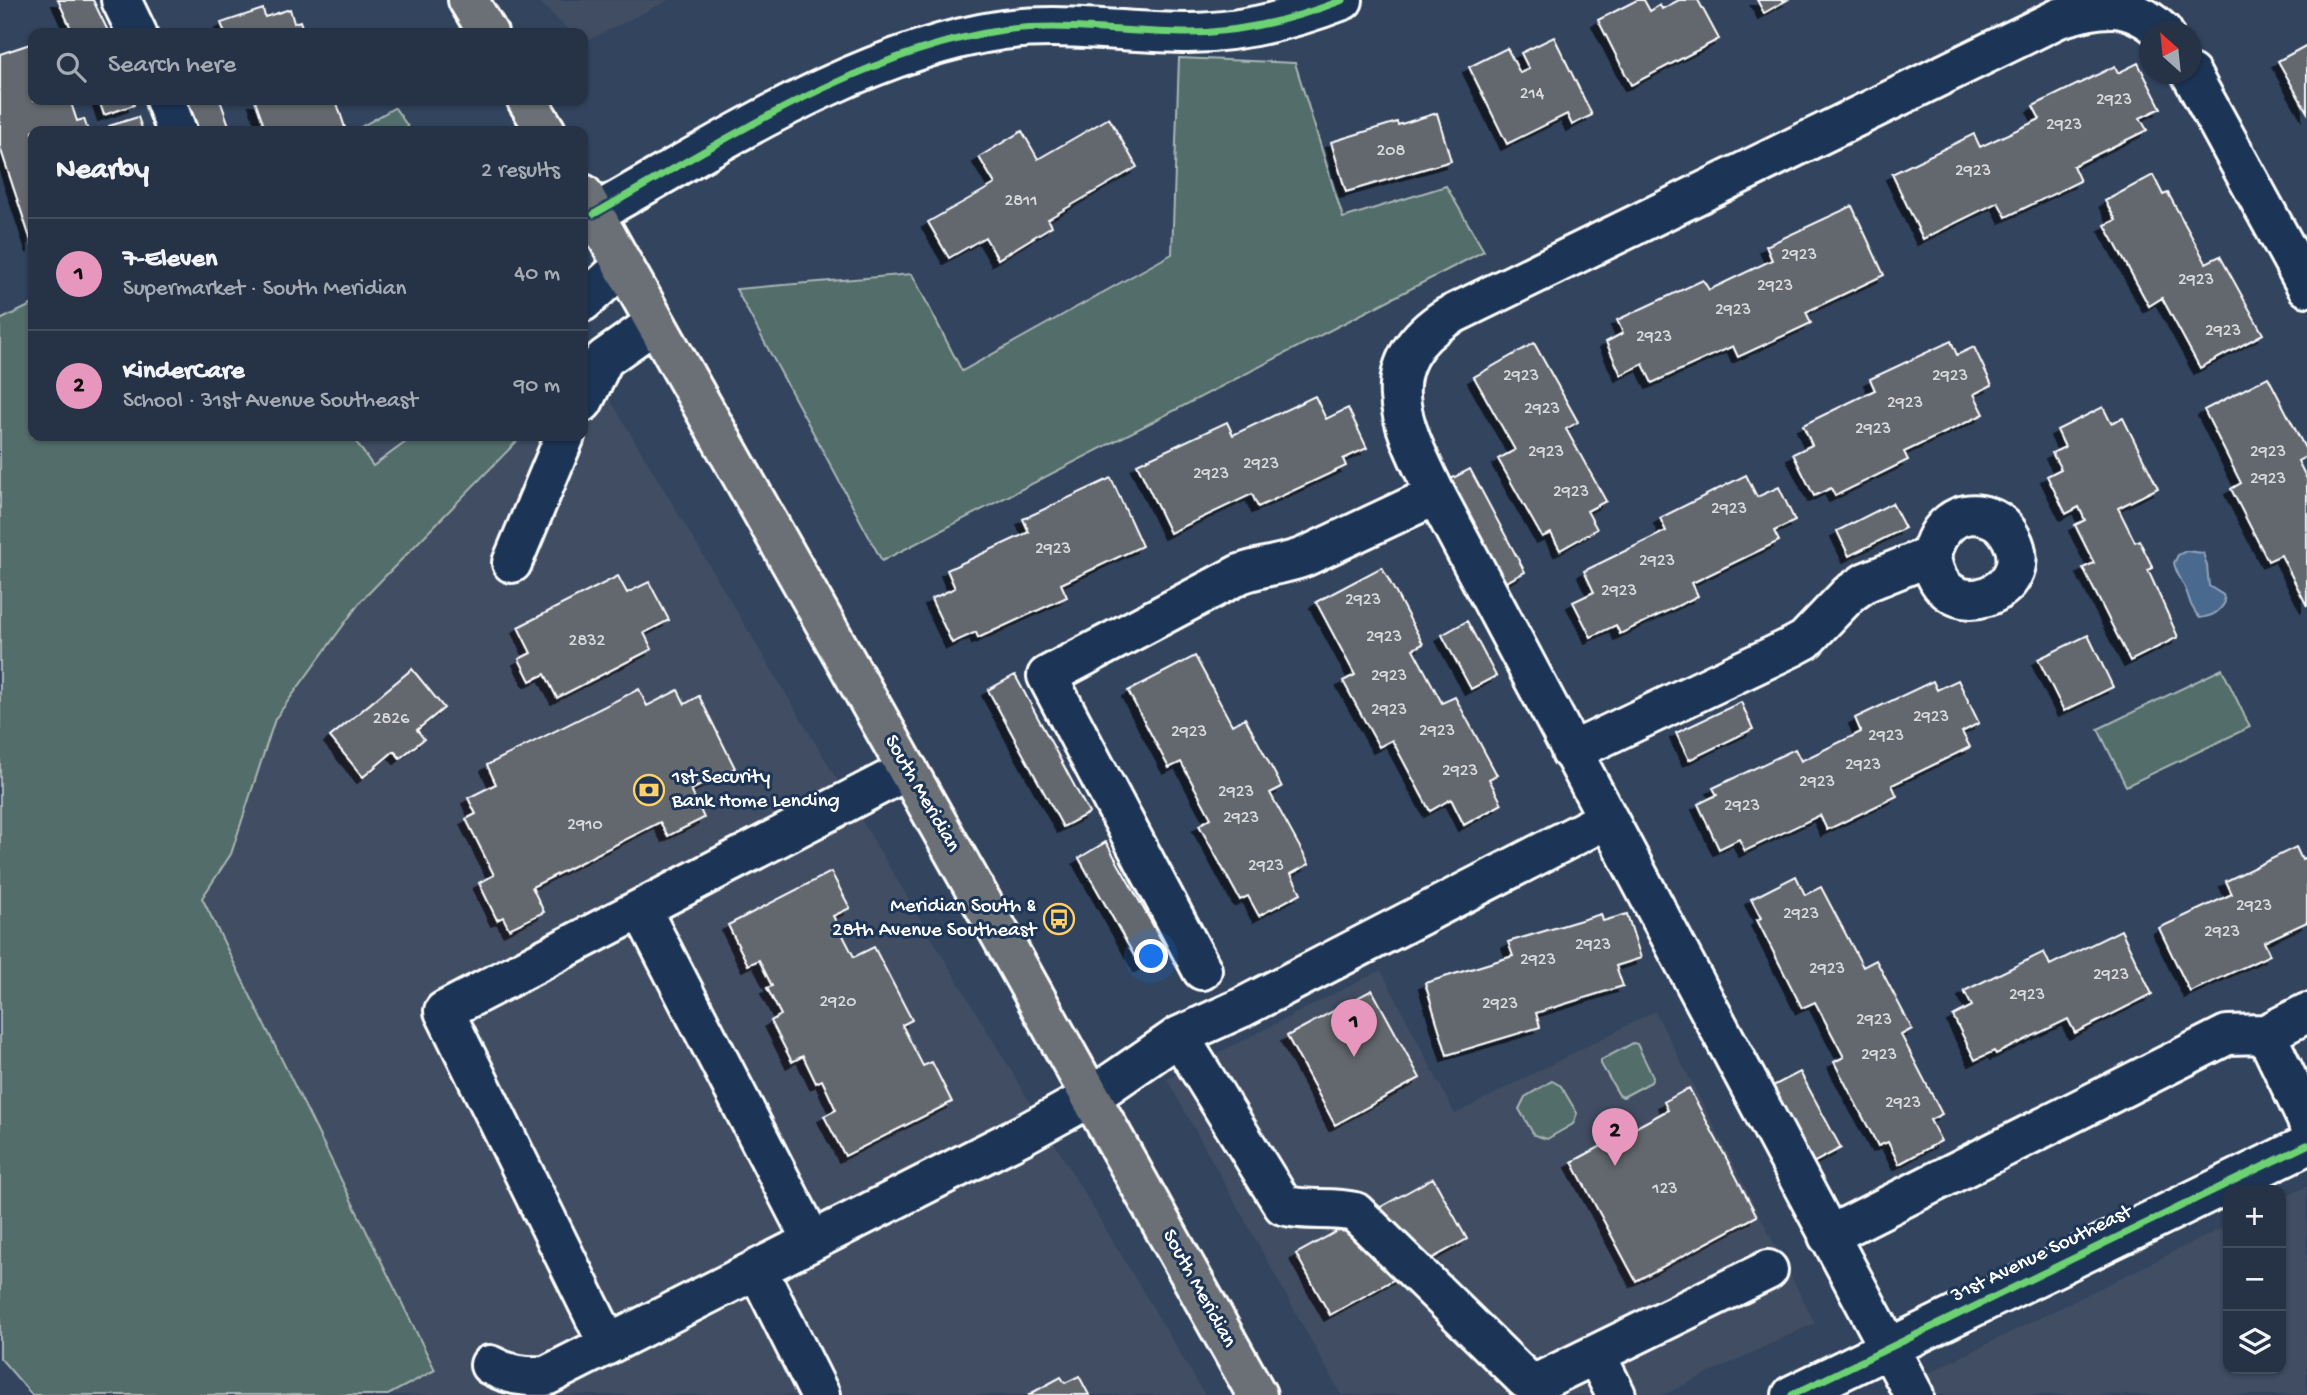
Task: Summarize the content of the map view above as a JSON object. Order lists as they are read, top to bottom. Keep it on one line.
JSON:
{"streets":{"main road":["South Meridian"],"street":["31st Avenue Southeast"]},"places":{"bank":["1st Security Bank Home Lending"],"bus stop":["Meridian South & 28th Avenue Southeast"]},"house_numbers":["214","2923","2923","208","2923","2811","2923","2923","2923","2923","2923","2923","2923","2923","2923","2923","2923","2923","2923","2923","2923","2923","2923","2923","2923","2923","2923","2923","2923","2832","2923","2923","2923","2826","2923","2923","2923","2923","2923","2923","2923","2923","2923","2910","2923","2923","2923","2923","2923","2923","2923","2923","2923","2920","2923","2923","2923","2923","123"],"north":"top left","page":{"search":"Search here","heading":["Nearby","2 results"],"list":[{"mark":"1","name":"7-Eleven","note":"Supermarket · South Meridian","value":"40 m"},{"mark":"2","name":"KinderCare","note":"School · 31st Avenue Southeast","value":"90 m"}],"pins":["1","2"],"map_buttons":["+","−"]}}
